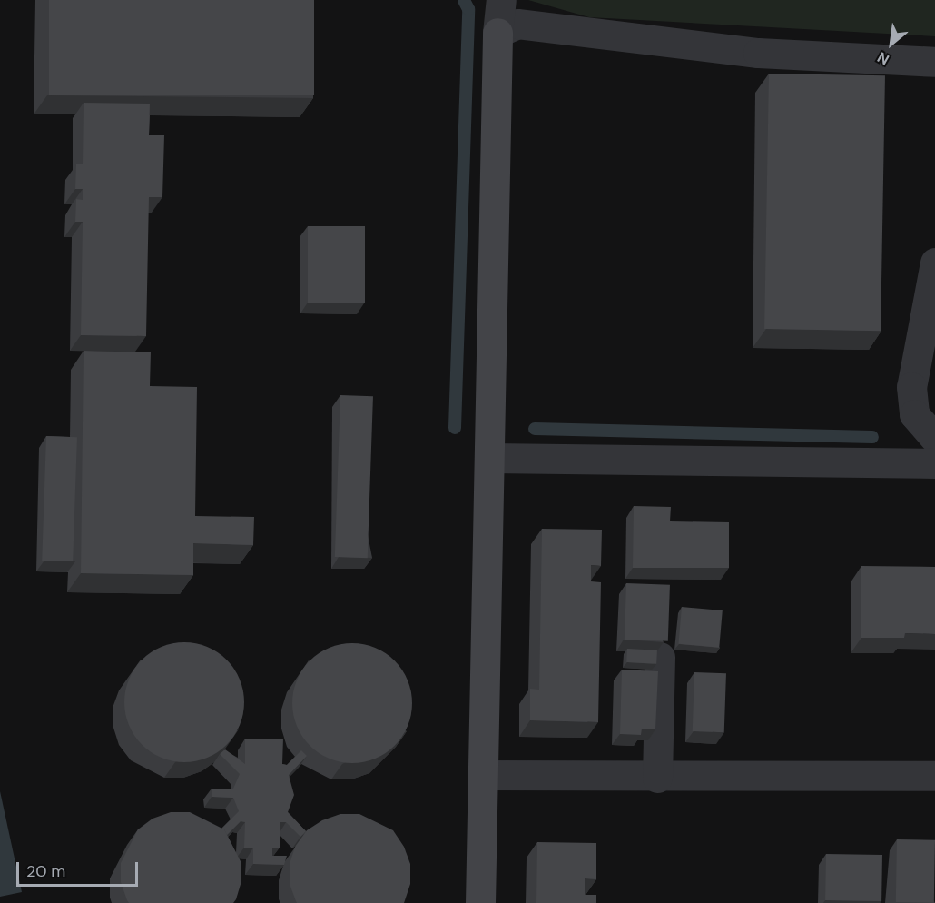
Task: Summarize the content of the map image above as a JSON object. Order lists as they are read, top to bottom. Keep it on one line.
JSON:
{"scale_bar":"20 m","north":"bottom left"}
